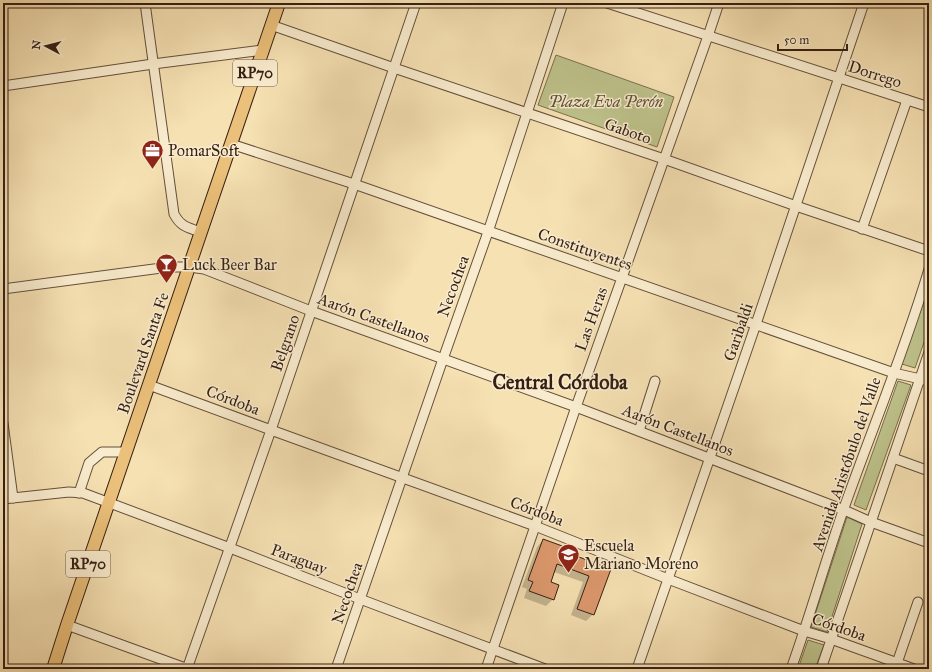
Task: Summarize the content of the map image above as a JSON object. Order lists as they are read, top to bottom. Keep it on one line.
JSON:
{"streets":{"main road":["RP70","Boulevard Santa Fe"],"street":["Dorrego","Gaboto","Constituyentes","Necochea","Aarón Castellanos","Las Heras","Garibaldi","Belgrano","Córdoba","Avenida Aristóbulo del Valle","Paraguay"]},"crossings":[["Dorrego","Las Heras"],["Dorrego","Garibaldi"],["Gaboto","Necochea"],["Gaboto","Las Heras"],["Gaboto","Garibaldi"],["Gaboto","Belgrano"],["Gaboto","Boulevard Santa Fe"],["Constituyentes","Necochea"],["Constituyentes","Las Heras"],["Constituyentes","Garibaldi"],["Constituyentes","Belgrano"],["Constituyentes","Boulevard Santa Fe"],["Constituyentes","Avenida Aristóbulo del Valle"],["Necochea","Aarón Castellanos"],["Necochea","Córdoba"],["Necochea","Paraguay"],["Aarón Castellanos","Las Heras"],["Aarón Castellanos","Garibaldi"],["Aarón Castellanos","Belgrano"],["Aarón Castellanos","Boulevard Santa Fe"],["Aarón Castellanos","Avenida Aristóbulo del Valle"],["Las Heras","Córdoba"],["Las Heras","Paraguay"],["Garibaldi","Córdoba"],["Belgrano","Córdoba"],["Belgrano","Paraguay"],["Boulevard Santa Fe","Córdoba"],["Boulevard Santa Fe","Paraguay"],["Córdoba","Avenida Aristóbulo del Valle"]],"districts":["Central Córdoba"],"parks":["Plaza Eva Perón"],"places":{"office":["PomarSoft"],"bar":["Luck Beer Bar"],"school or university":["Escuela Mariano Moreno"]},"scale_bar":"50 m","north":"left"}
